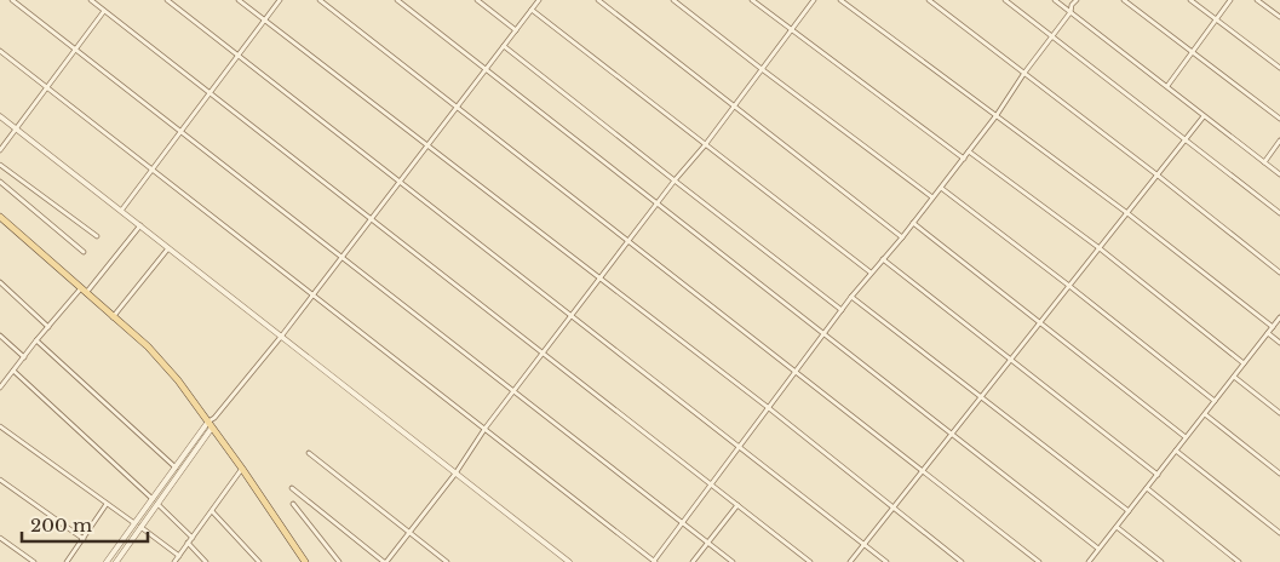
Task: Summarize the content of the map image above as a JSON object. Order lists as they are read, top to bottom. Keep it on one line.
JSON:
{"scale_bar":"200 m"}
